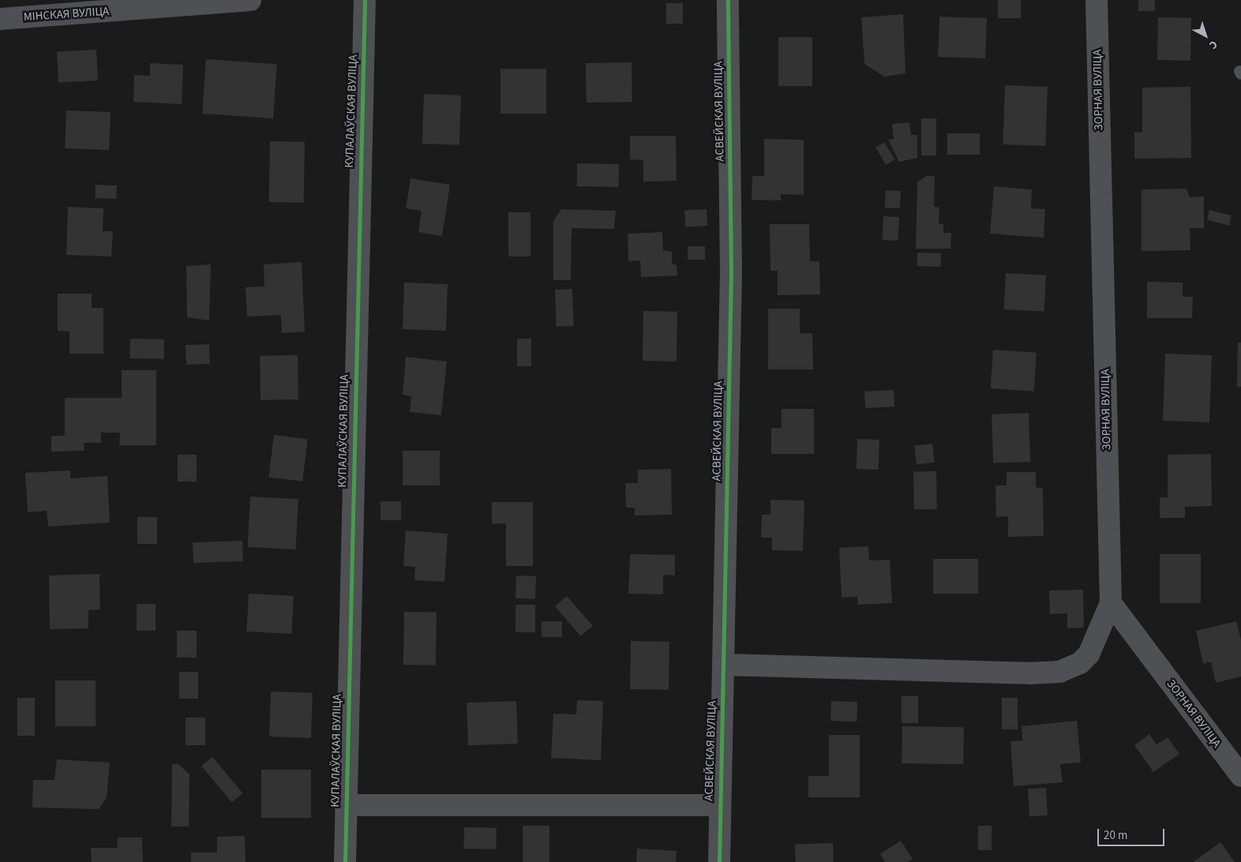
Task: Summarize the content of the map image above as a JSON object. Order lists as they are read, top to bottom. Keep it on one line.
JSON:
{"streets":{"street":["МІНСКАЯ ВУЛІЦА","ЗОРНАЯ ВУЛІЦА","КУПАЛАЎСКАЯ ВУЛІЦА","АСВЕЙСКАЯ ВУЛІЦА"]},"scale_bar":"20 m","north":"bottom right"}
